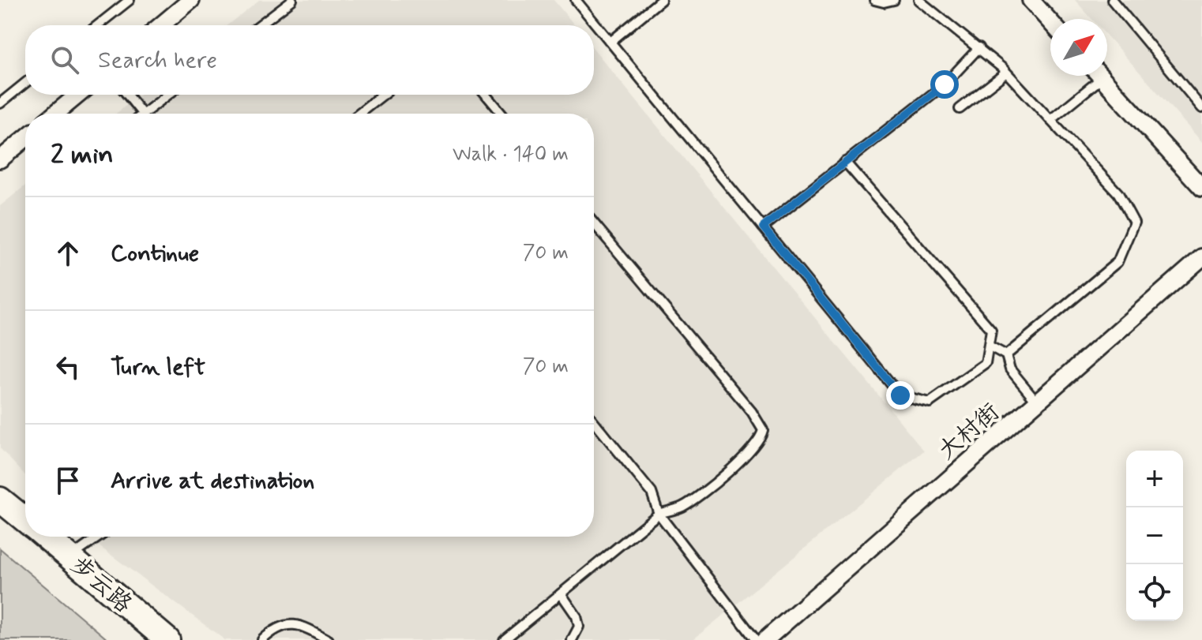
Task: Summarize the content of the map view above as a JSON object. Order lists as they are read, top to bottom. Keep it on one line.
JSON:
{"streets":{"street":["大村街","步云路"]},"north":"top right","page":{"search":"Search here","heading":["2 min","Walk · 140 m"],"list":[["Continue","70 m"],["Turn left","70 m"],"Arrive at destination"],"map_buttons":["+","−"]}}
